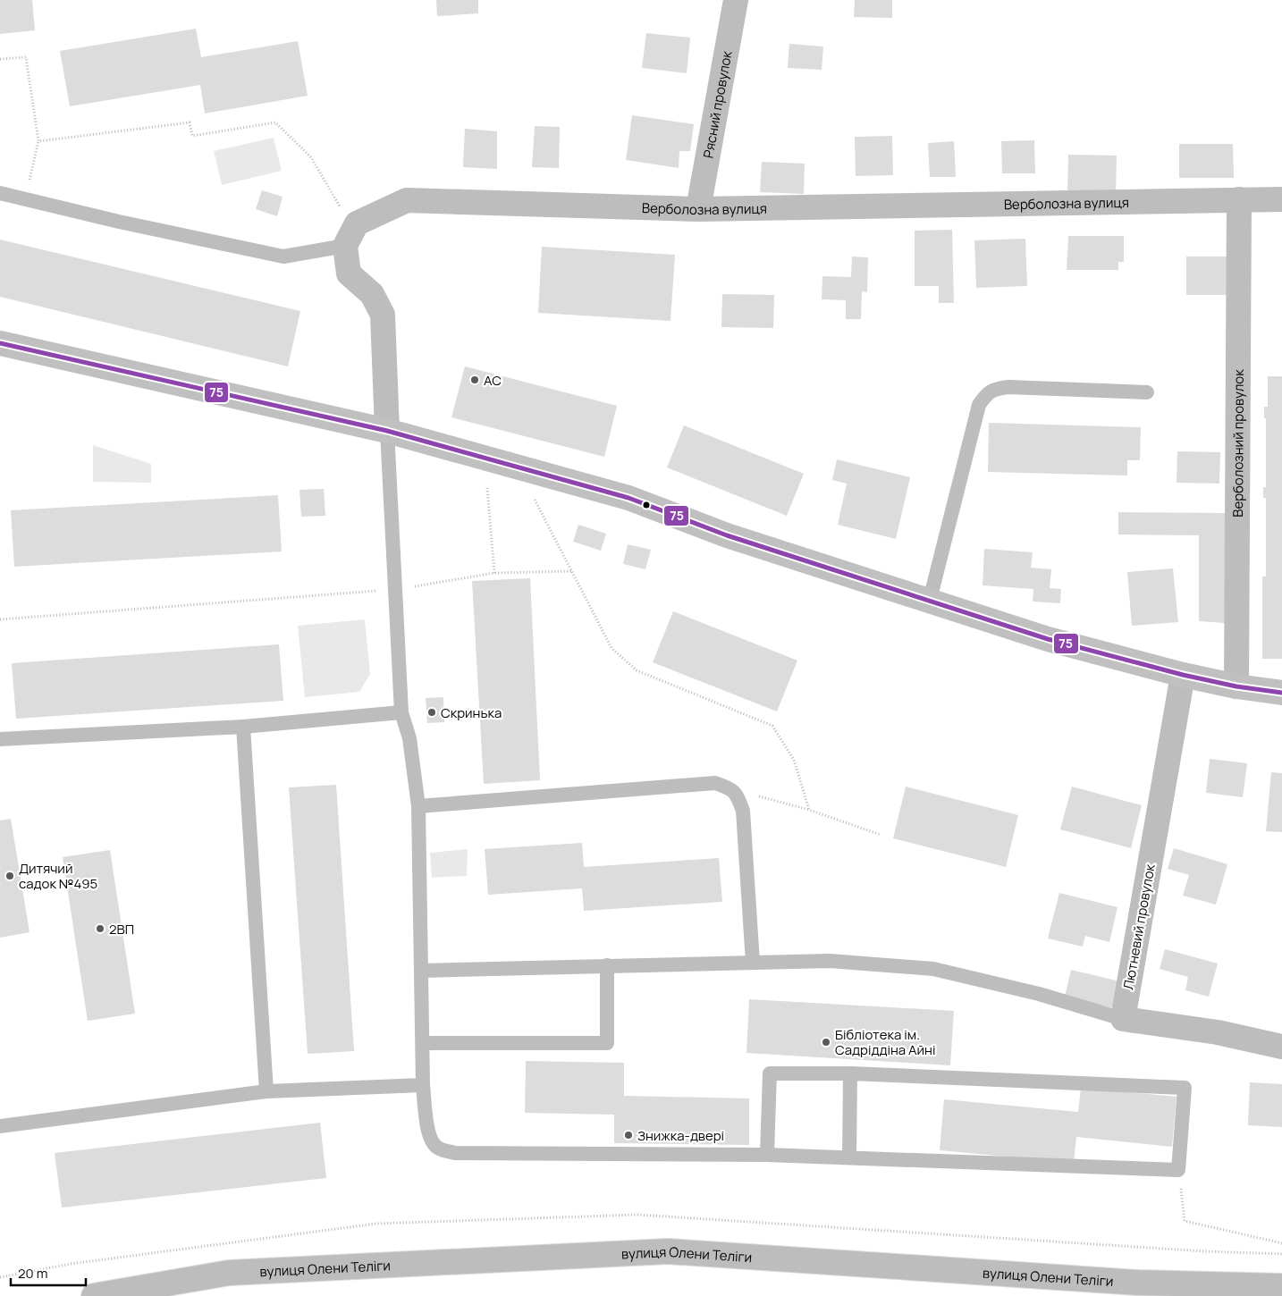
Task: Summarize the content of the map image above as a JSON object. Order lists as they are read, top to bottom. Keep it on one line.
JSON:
{"streets":{"street":["Рясний провулок","Верболозна вулиця","Верболозний провулок","Лютневий провулок","вулиця Олени Теліги"]},"crossings":[["Рясний провулок","Верболозна вулиця"],["Верболозна вулиця","Верболозний провулок"]],"places":["АС","Скринька","Дитячий садок №495","2ВП","Бібліотека ім. Садріддіна Айні","Знижка-двері"],"lines":["transit line 75"],"scale_bar":"20 m"}
